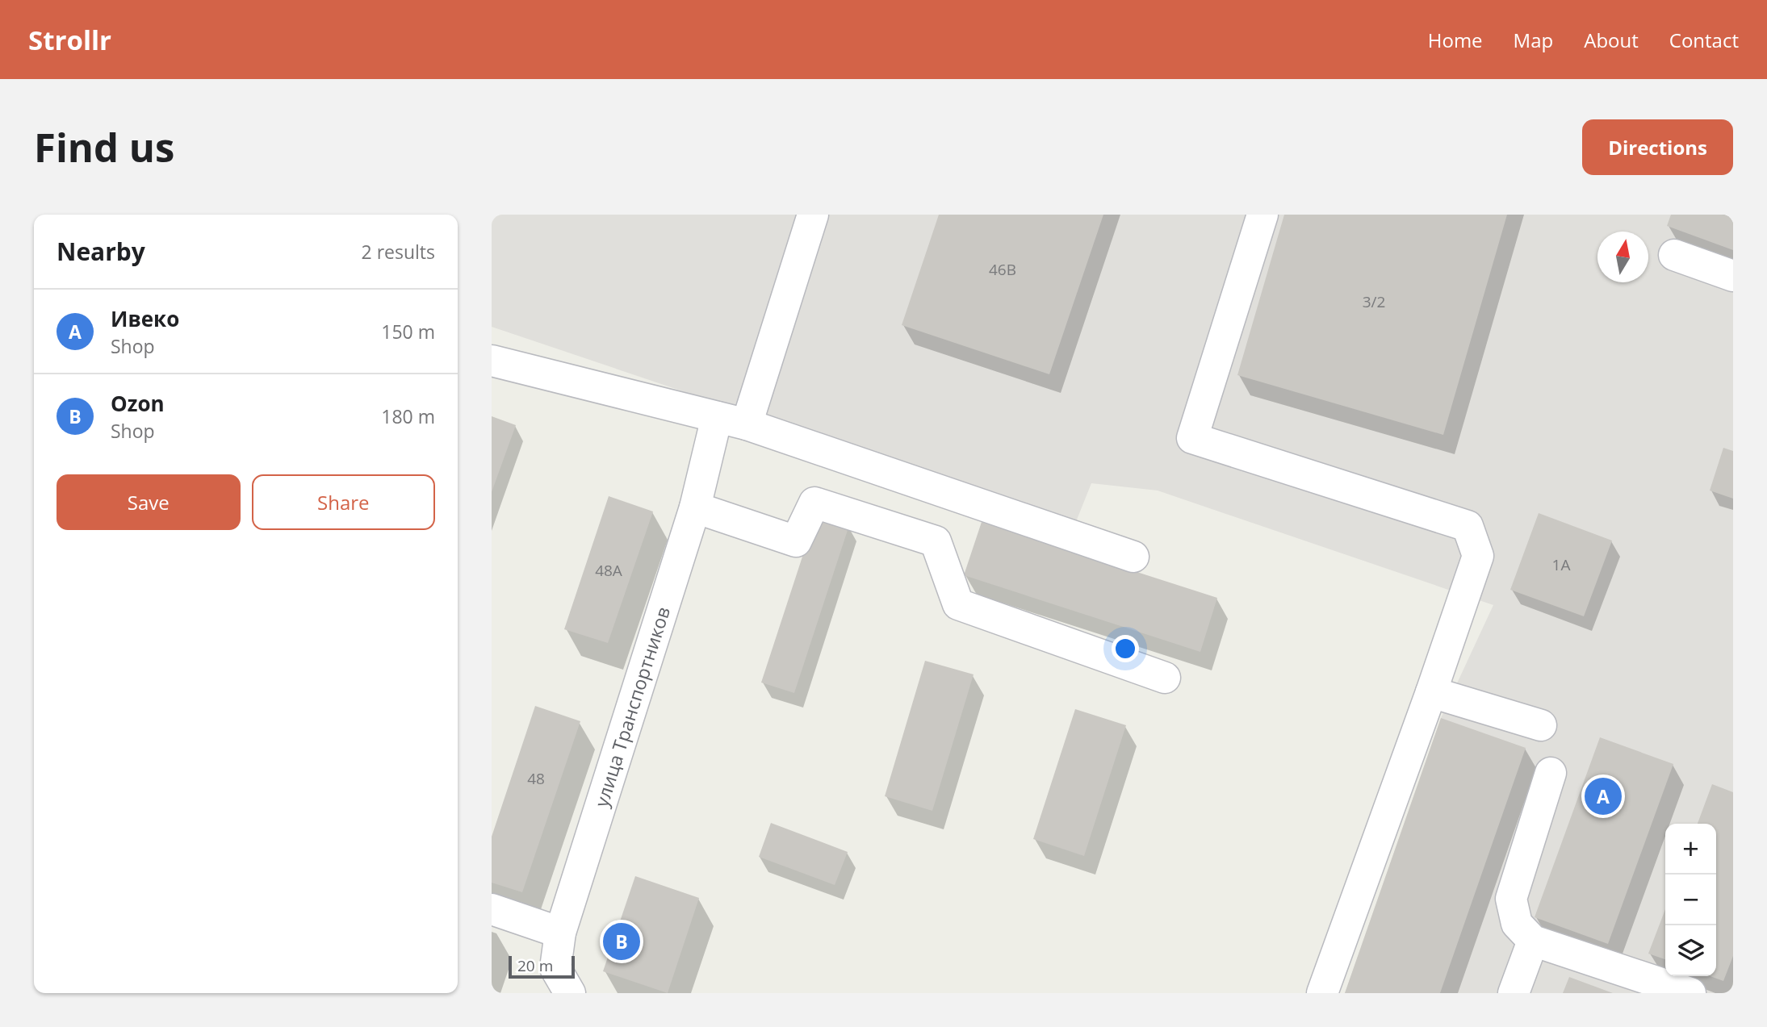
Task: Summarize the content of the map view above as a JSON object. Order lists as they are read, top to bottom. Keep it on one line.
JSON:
{"streets":{"street":["улица Транспортников"]},"house_numbers":["46В","3/2","1А","48А","48"],"scale_bar":"20 m","north":"top","page":{"header":"Strollr","nav":["Home","Map","About","Contact"],"buttons":["Directions",["Save","Share"]],"title":"Find us","heading":["Nearby","2 results"],"list":[{"mark":"A","name":"Ивеко","note":"Shop","value":"150 m"},{"mark":"B","name":"Ozon","note":"Shop","value":"180 m"}],"pins":["A","B"],"map_buttons":["+","−"],"scale":"20 m"}}
